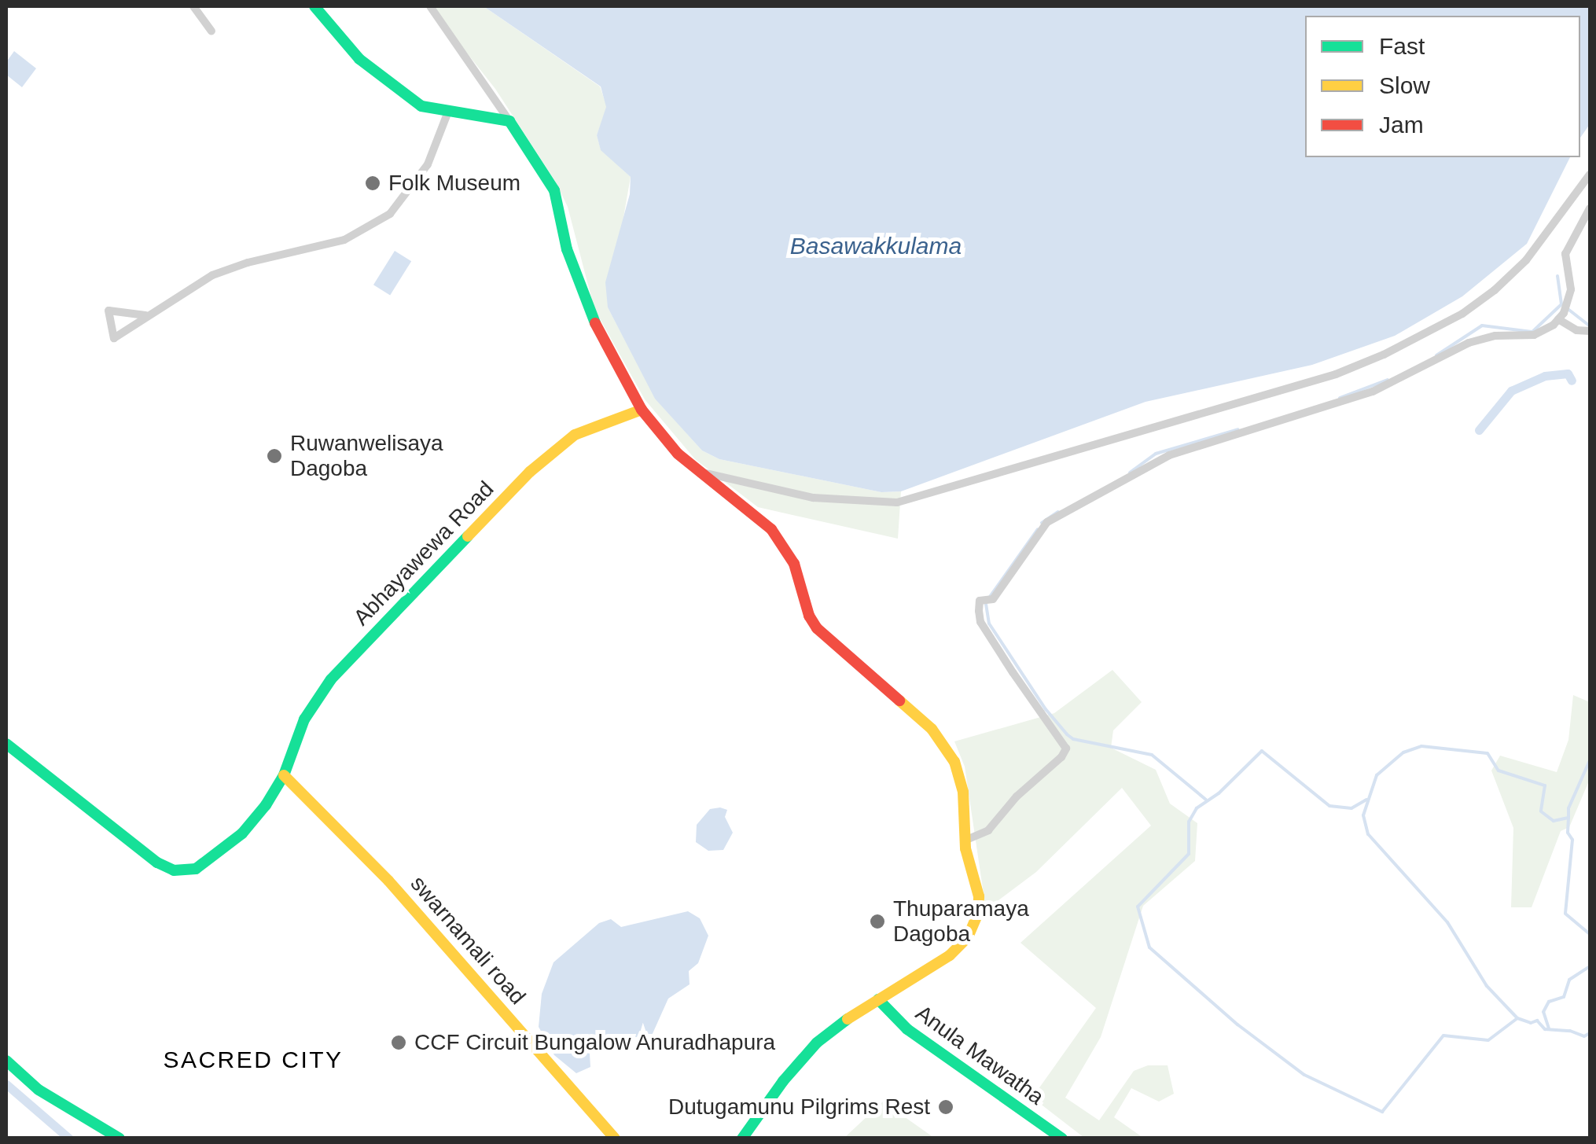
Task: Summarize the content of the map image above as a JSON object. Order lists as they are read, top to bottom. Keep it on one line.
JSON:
{"streets":{"main road":["Abhayawewa Road","swarnamali road","Anula Mawatha"]},"crossings":[["Abhayawewa Road","swarnamali road"]],"districts":["SACRED CITY"],"water":["Basawakkulama"],"places":["Folk Museum","Ruwanwelisaya Dagoba","Thuparamaya Dagoba","CCF Circuit Bungalow Anuradhapura","Dutugamunu Pilgrims Rest"],"legend":["Fast","Slow","Jam"]}
